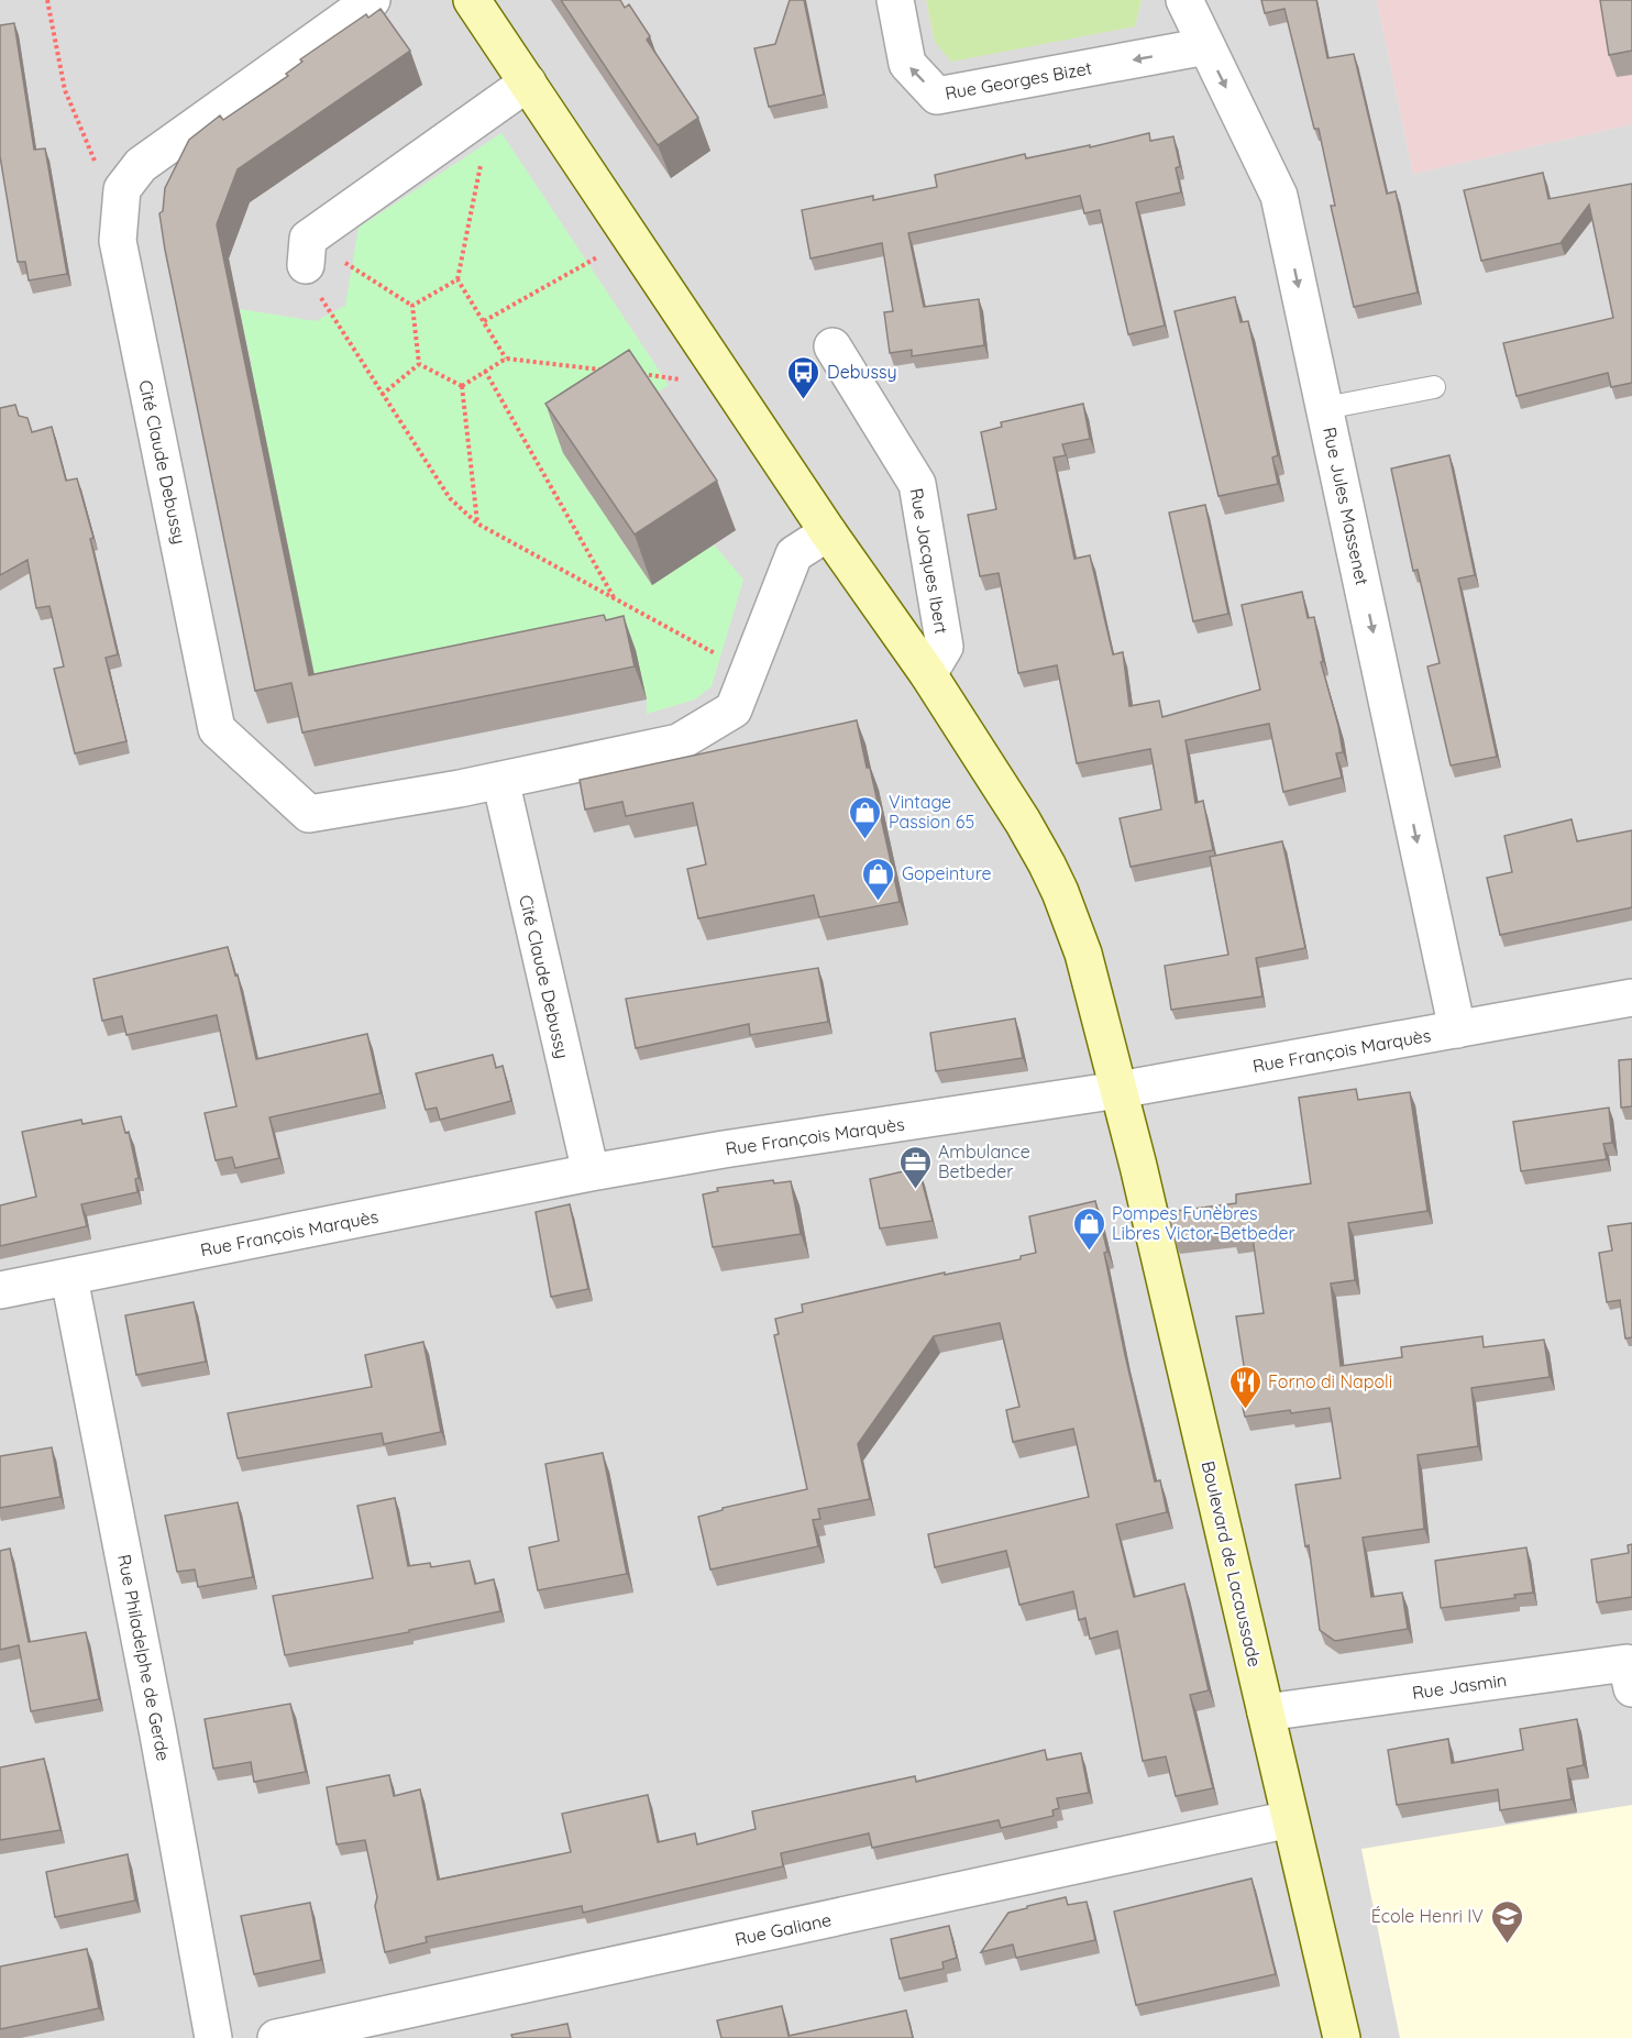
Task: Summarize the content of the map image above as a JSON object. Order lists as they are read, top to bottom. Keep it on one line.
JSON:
{"streets":{"main road":["Boulevard de Lacaussade"],"street":["Rue Georges Bizet","Cité Claude Debussy","Rue Jules Massenet","Rue Jacques Ibert","Rue François Marquès","Rue Philadelphe de Gerde","Rue Jasmin","Rue Galiane"]},"crossings":[["Rue Georges Bizet","Rue Jules Massenet"],["Cité Claude Debussy","Rue François Marquès"],["Cité Claude Debussy","Boulevard de Lacaussade"],["Rue Jules Massenet","Rue François Marquès"],["Rue Jacques Ibert","Boulevard de Lacaussade"],["Rue François Marquès","Boulevard de Lacaussade"],["Rue François Marquès","Rue Philadelphe de Gerde"],["Boulevard de Lacaussade","Rue Jasmin"],["Boulevard de Lacaussade","Rue Galiane"]],"one_way":["Rue Georges Bizet","Rue Jules Massenet"],"places":{"bus stop":["Debussy"],"shop":["Vintage Passion 65","Gopeinture","Pompes Funèbres Libres Victor-Betbeder"],"office":["Ambulance Betbeder"],"restaurant":["Forno di Napoli"],"school or university":["École Henri IV"]}}
